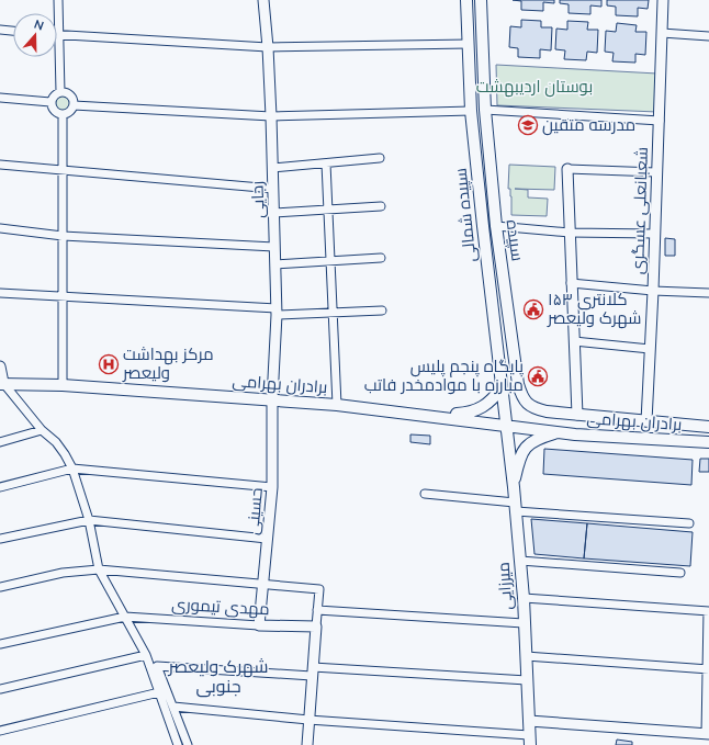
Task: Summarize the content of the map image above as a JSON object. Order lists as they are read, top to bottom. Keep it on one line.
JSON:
{"streets":{"main road":["سپیده شمالی","سپیده","برادران بهرامی","میرزایی"],"street":["رجایی","شعبانعلی عسگری","حسینی","مهدی تیموری"]},"crossings":[["رجایی","برادران بهرامی"],["رجایی","حسینی"],["شعبانعلی عسگری","برادران بهرامی"],["سپیده شمالی","برادران بهرامی"],["سپیده شمالی","میرزایی"],["سپیده","برادران بهرامی"],["برادران بهرامی","حسینی"],["برادران بهرامی","میرزایی"],["حسینی","مهدی تیموری"]],"districts":["شهرک ولیعصر جنوبی"],"parks":["بوستان اردیبهشت"],"places":{"school or university":["مدرسه متقین"],"public building":["کلانتری ۱۵۳ شهرک ولیعصر","پایگاه پنجم پلیس مبارزه با موادمخدر فاتب"],"hospital":["مرکز بهداشت ولیعصر"]},"north":"top"}
